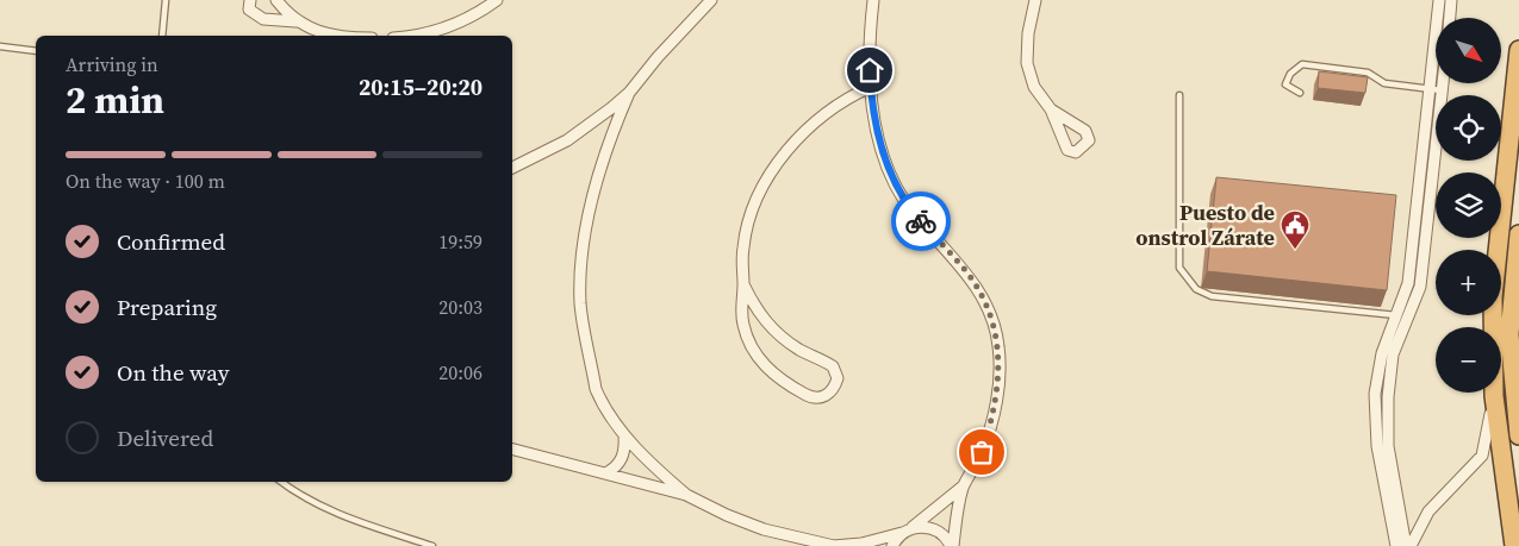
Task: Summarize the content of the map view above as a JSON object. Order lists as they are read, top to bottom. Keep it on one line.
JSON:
{"places":{"public building":["Puesto de onstrol Zárate"]},"north":"bottom right","page":{"map_buttons":["+","−"],"heading":["2 min","Arriving in","20:15–20:20"],"bar":"On the way · 100 m","list":[["Confirmed","19:59"],["Preparing","20:03"],["On the way","20:06"],"Delivered"]}}
